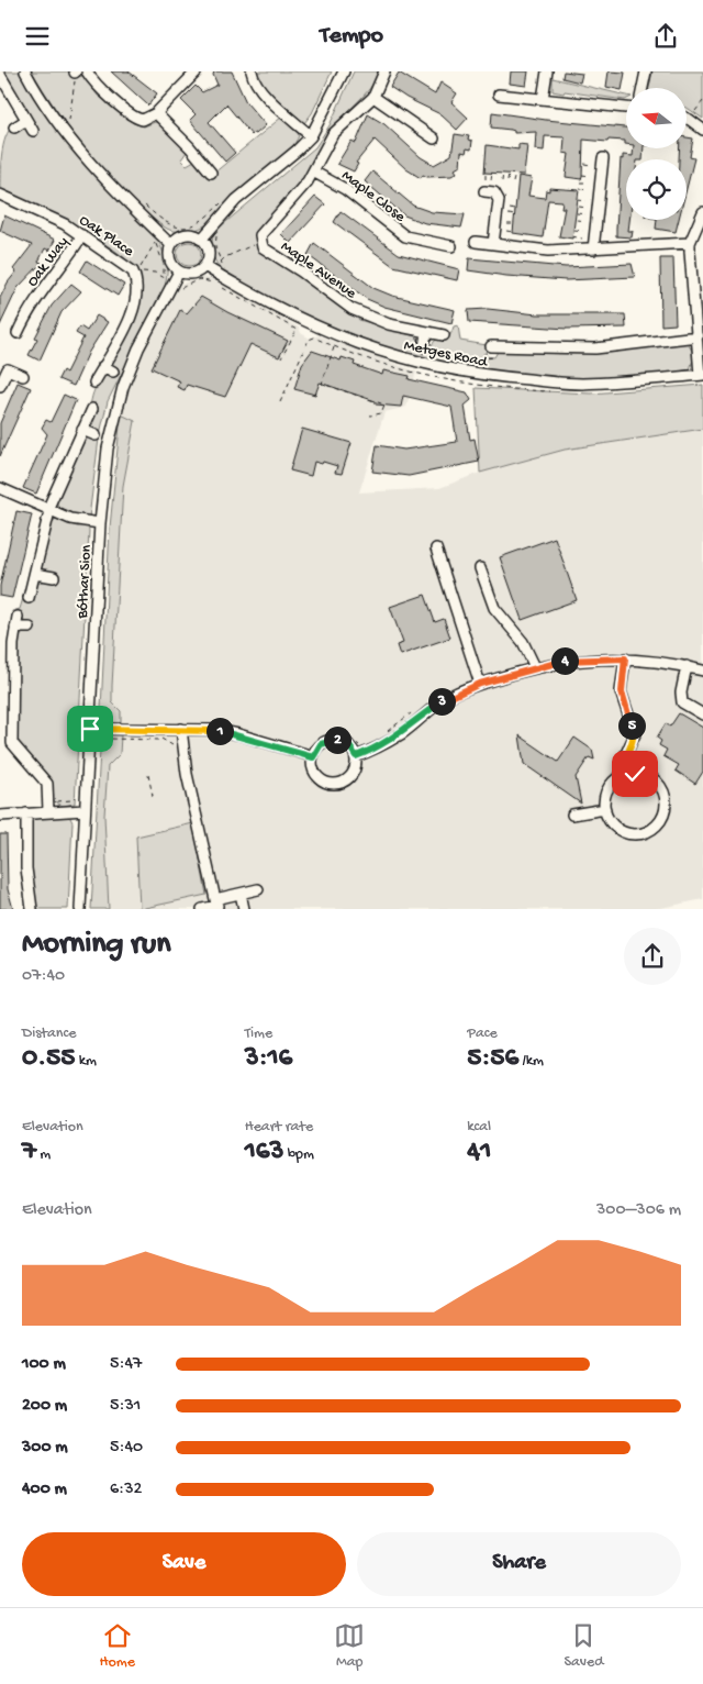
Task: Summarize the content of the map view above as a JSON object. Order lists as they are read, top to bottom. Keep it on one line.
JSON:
{"streets":{"street":["Maple Close","Oak Place","Oak Way","Maple Avenue","Metges Road","Bóthar Sion"]},"crossings":[["Maple Close","Maple Avenue"],["Oak Place","Oak Way"],["Metges Road","Bóthar Sion"]],"north":"left","page":{"header":"Tempo","pins":["4","3","5","1","2"],"heading":["Morning run","07:40"],"stats":[["Distance","0.55 km"],["Time","3:16"],["Pace","5:56 /km"],["Elevation","7 m"],["Heart rate","163 bpm"],["kcal","41"]],"chart":["Elevation","300–306 m"],"list":[{"name":"100 m","note":"5:47"},{"name":"200 m","note":"5:31"},{"name":"300 m","note":"5:40"},{"name":"400 m","note":"6:32"}],"buttons":["Save","Share"],"tabs":["Home","Map","Saved"]}}
